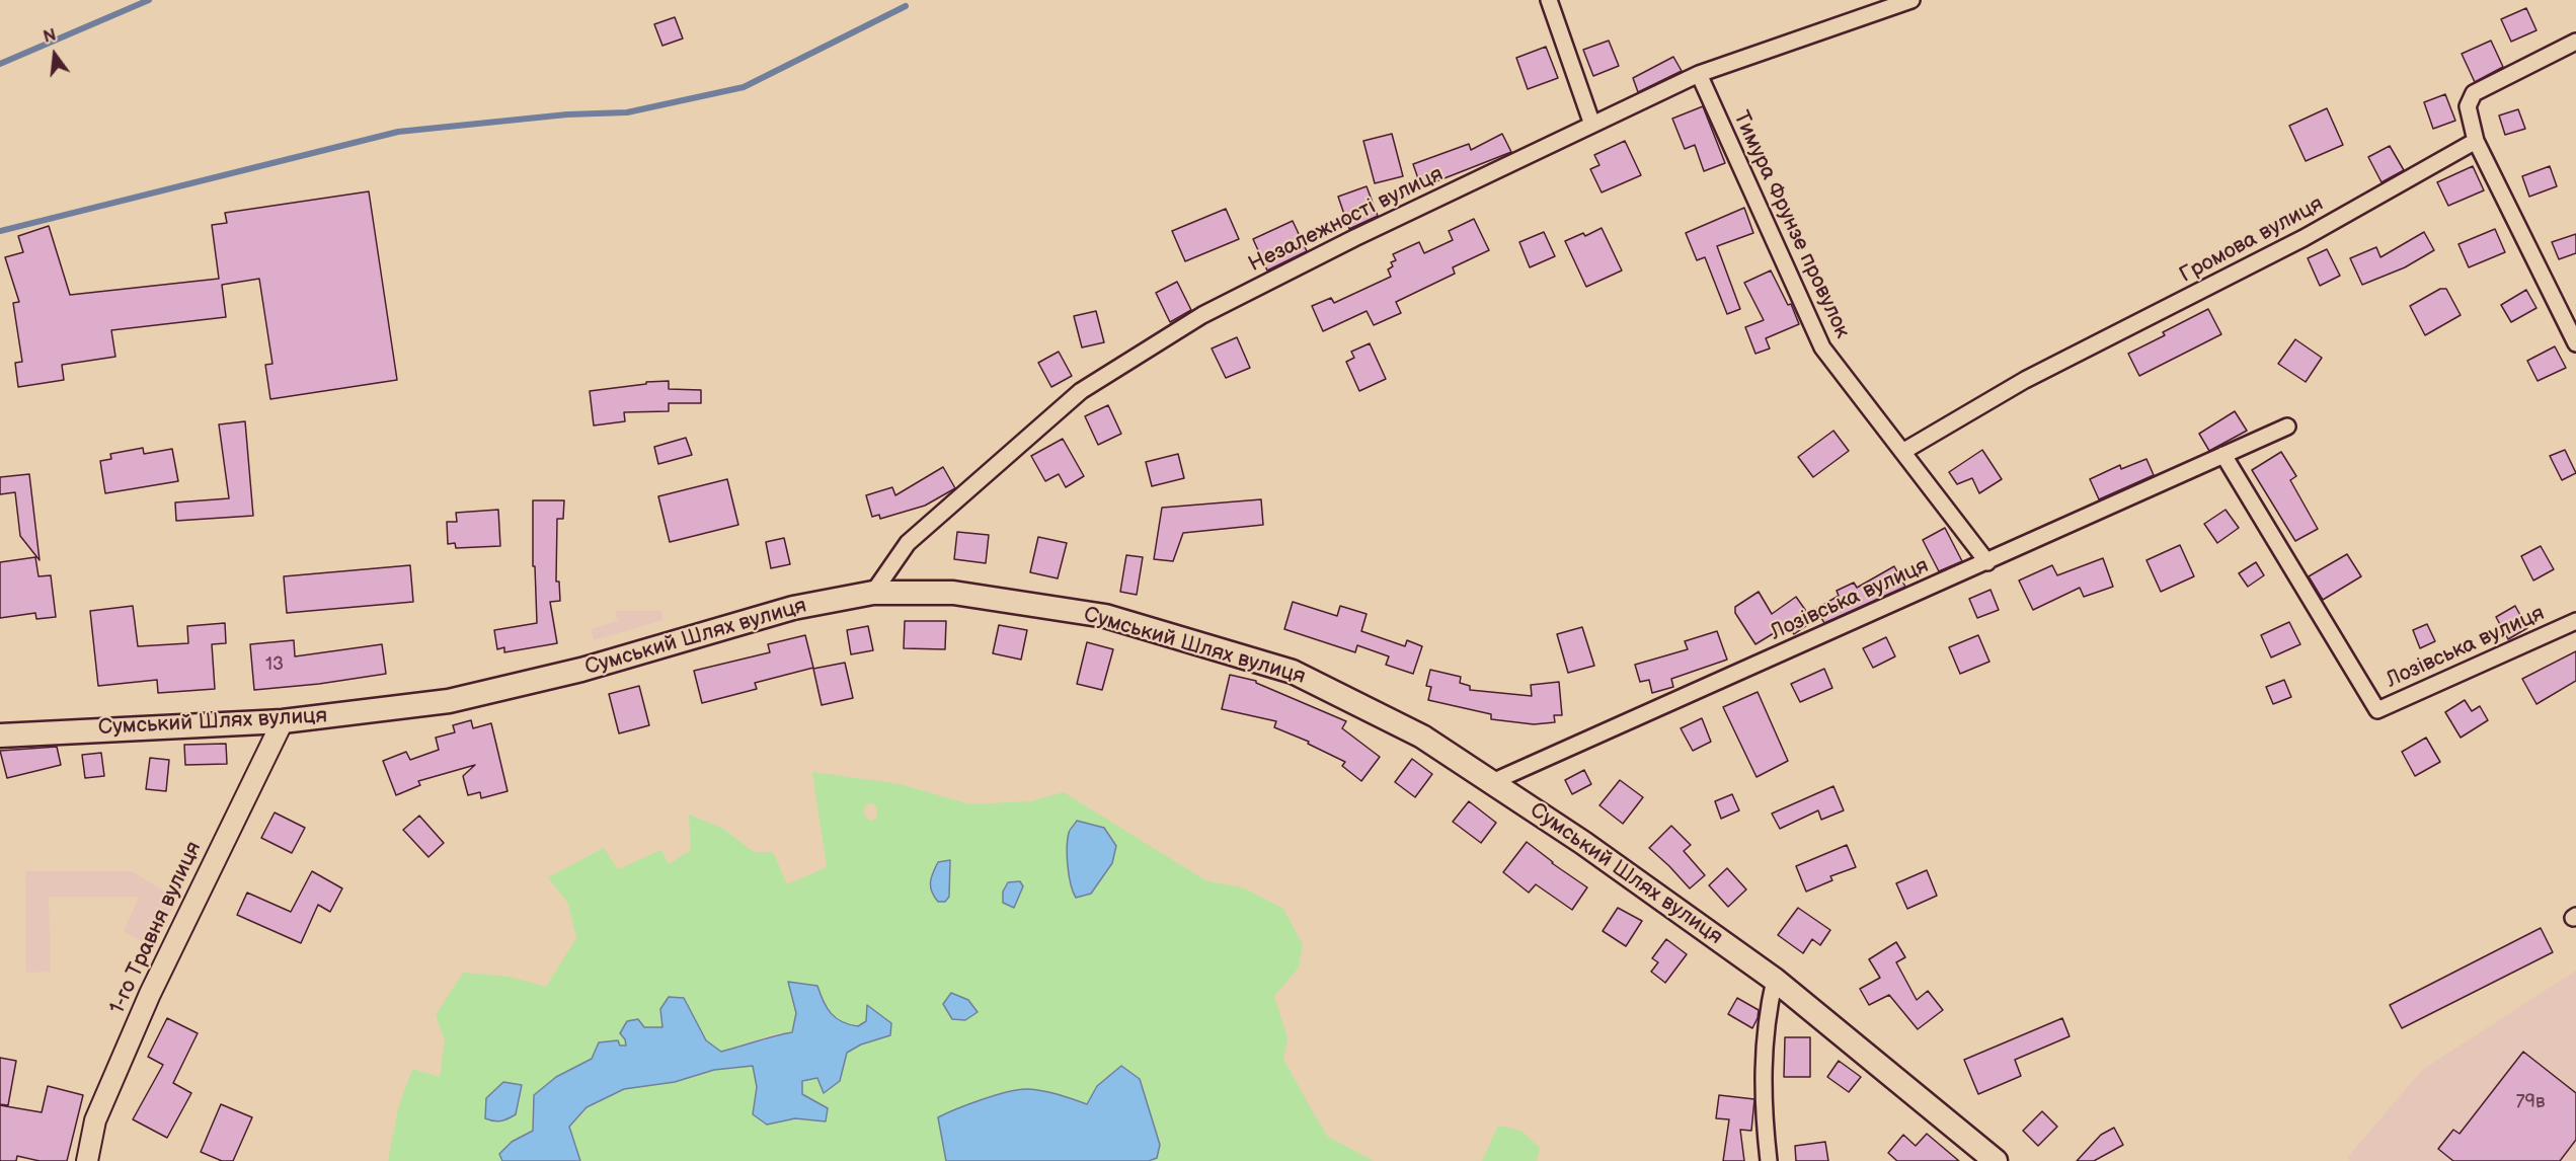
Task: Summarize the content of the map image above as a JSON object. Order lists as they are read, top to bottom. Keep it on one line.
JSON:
{"streets":{"main road":["Сумський Шлях вулиця"],"street":["Незалежності вулиця","Тимура Фрунзе провулок","Громова вулиця","Лозівська вулиця","1-го Травня вулиця"]},"crossings":[["Незалежності вулиця","Тимура Фрунзе провулок"],["Незалежності вулиця","Сумський Шлях вулиця"],["Тимура Фрунзе провулок","Громова вулиця"],["Тимура Фрунзе провулок","Лозівська вулиця"],["Лозівська вулиця","Сумський Шлях вулиця"],["Сумський Шлях вулиця","1-го Травня вулиця"]],"house_numbers":["13","79в"],"north":"top"}
